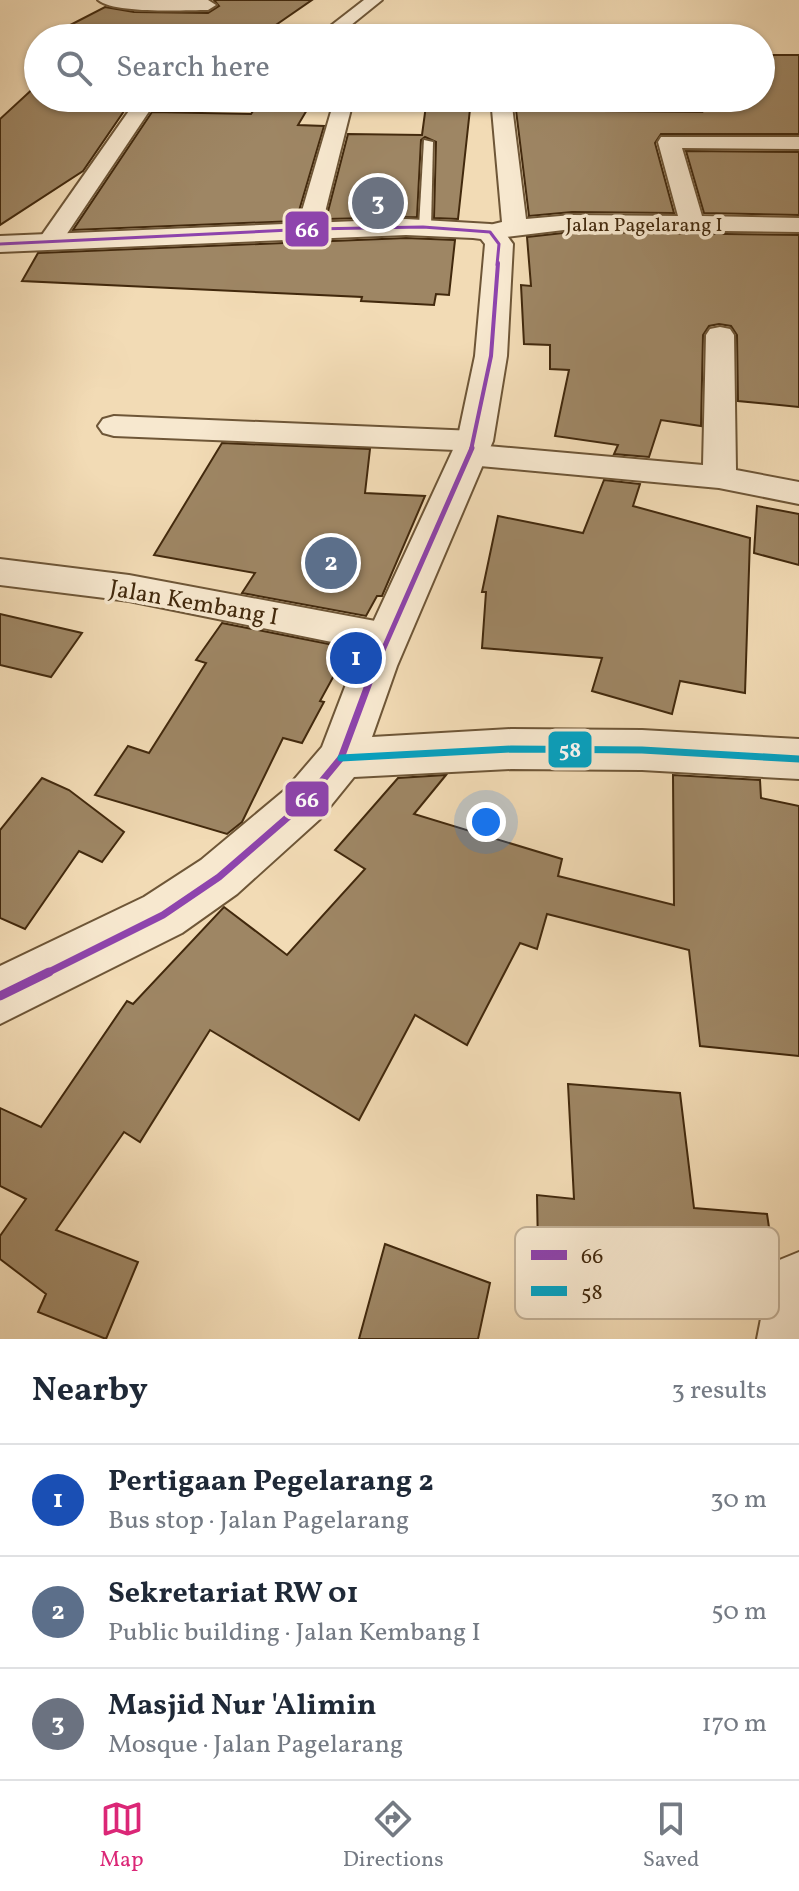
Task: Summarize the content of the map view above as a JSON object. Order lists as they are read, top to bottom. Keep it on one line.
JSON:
{"streets":{"street":["Jalan Pagelarang I","Jalan Kembang I"]},"lines":["transit line 66","transit line 58"],"legend":["66","58"],"page":{"search":"Search here","pins":["3","2","1"],"heading":["Nearby","3 results"],"list":[{"mark":"1","name":"Pertigaan Pegelarang 2","note":"Bus stop · Jalan Pagelarang","value":"30 m"},{"mark":"2","name":"Sekretariat RW 01","note":"Public building · Jalan Kembang I","value":"50 m"},{"mark":"3","name":"Masjid Nur 'Alimin","note":"Mosque · Jalan Pagelarang","value":"170 m"}],"nav":["Map","Directions","Saved"]}}
